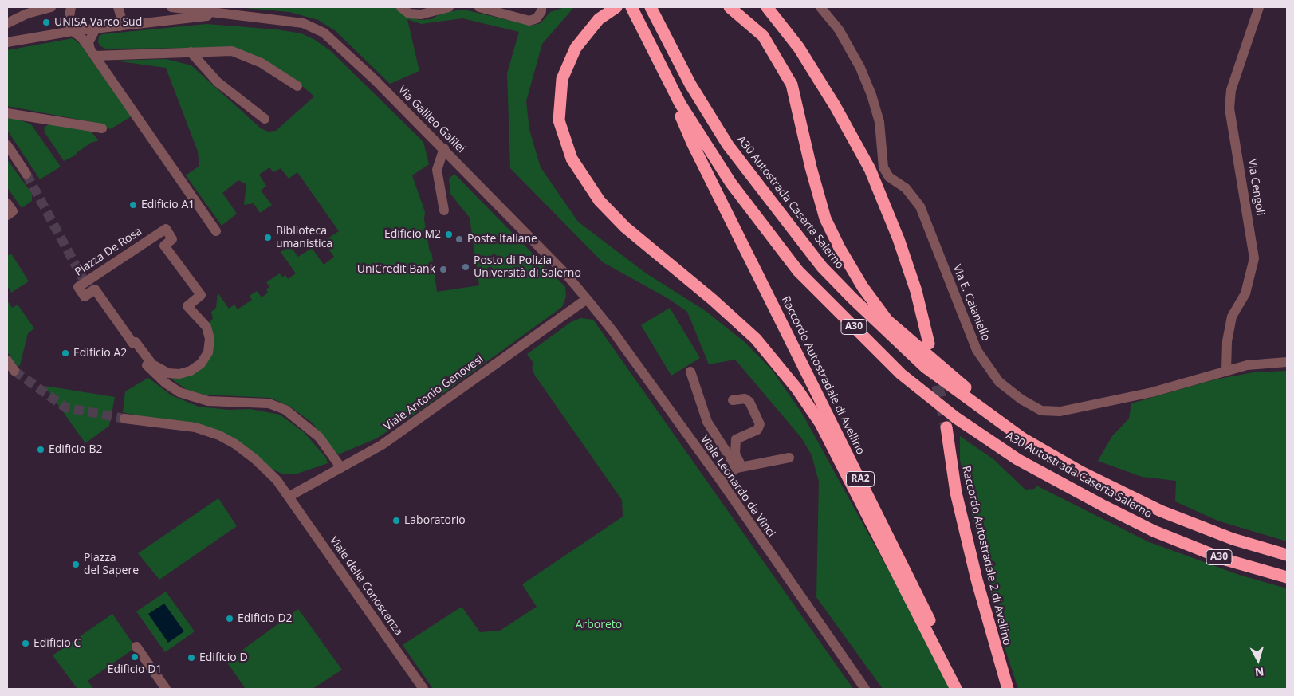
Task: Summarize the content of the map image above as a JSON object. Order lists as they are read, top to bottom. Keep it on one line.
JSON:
{"streets":{"highway":["A30 Autostrada Caserta Salerno","A30","Raccordo Autostradale di Avellino","RA2","Raccordo Autostradale 2 di Avellino"],"street":["Via Galileo Galilei","Via Cengoli","Piazza De Rosa","Via E. Caianiello","Viale Antonio Genovesi","Viale Leonardo da Vinci","Viale della Conoscenza"]},"crossings":[["Via Galileo Galilei","Viale Antonio Genovesi"],["Via Galileo Galilei","Viale Leonardo da Vinci"],["Via Cengoli","Via E. Caianiello"],["A30 Autostrada Caserta Salerno","Raccordo Autostradale di Avellino"],["Viale Antonio Genovesi","Viale Leonardo da Vinci"],["Viale Antonio Genovesi","Viale della Conoscenza"]],"parks":["Arboreto"],"places":["UNISA Varco Sud","Edificio A1","Edificio M2","Biblioteca umanistica","Poste Italiane","Posto di Polizia Università di Salerno","UniCredit Bank","Edificio A2","Edificio B2","Laboratorio","Piazza del Sapere","Edificio D2","Edificio C","Edificio D1","Edificio D"],"north":"bottom"}
